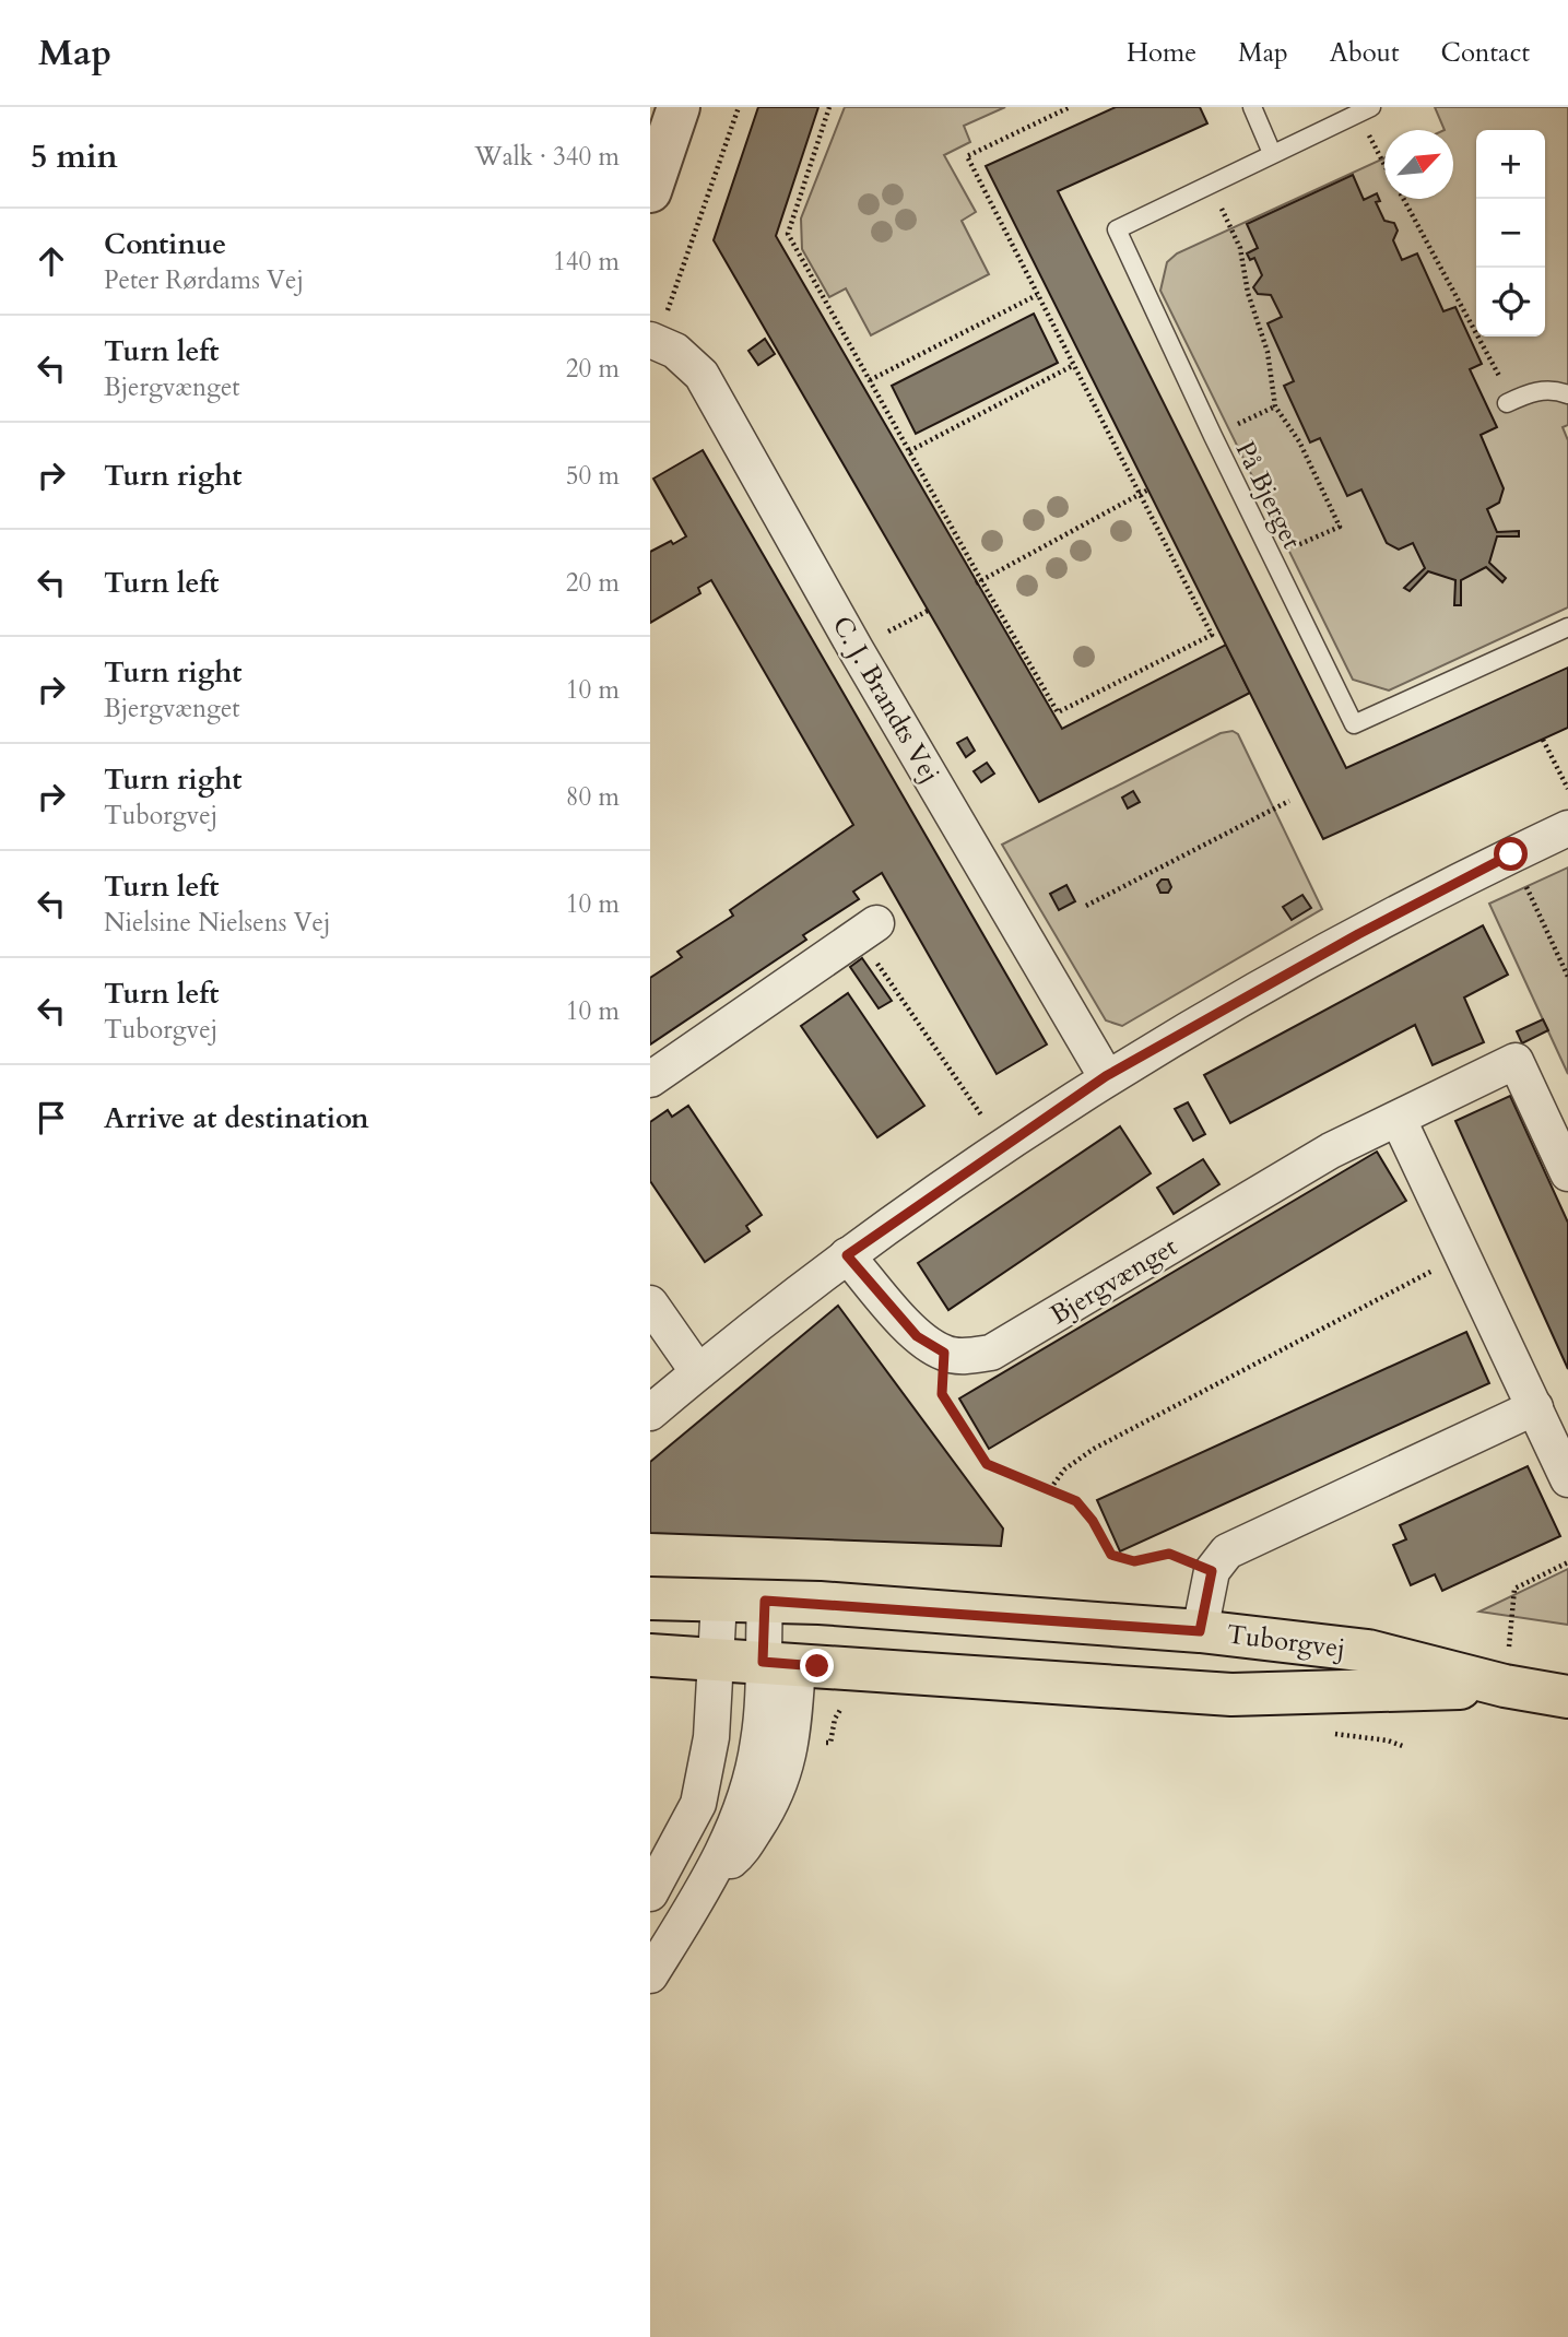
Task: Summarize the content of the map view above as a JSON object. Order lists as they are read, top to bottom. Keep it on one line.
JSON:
{"streets":{"main road":["Tuborgvej"],"street":["C. J. Brandts Vej","Bjergvænget"],"lane":["På Bjerget"]},"north":"top right","page":{"header":"Map","nav":["Home","Map","About","Contact"],"heading":["5 min","Walk · 340 m"],"map_buttons":["+","−"],"list":[["Continue","Peter Rørdams Vej","140 m"],["Turn left","Bjergvænget","20 m"],["Turn right","50 m"],["Turn left","20 m"],["Turn right","Bjergvænget","10 m"],["Turn right","Tuborgvej","80 m"],["Turn left","Nielsine Nielsens Vej","10 m"],["Turn left","Tuborgvej","10 m"],"Arrive at destination"]}}
